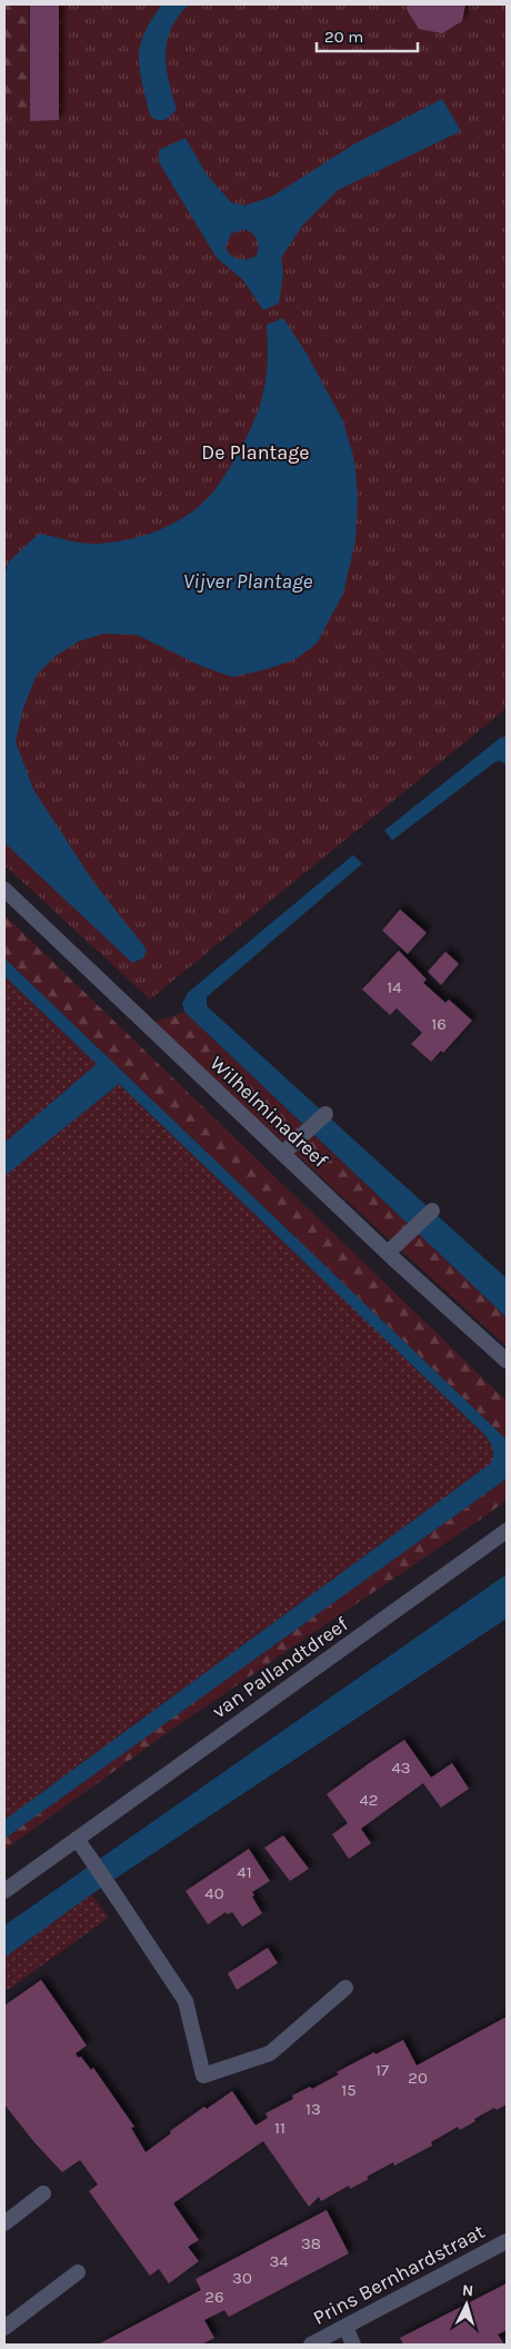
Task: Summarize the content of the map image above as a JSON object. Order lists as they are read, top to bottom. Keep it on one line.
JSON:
{"streets":{"street":["Wilhelminadreef","van Pallandtdreef","Prins Bernhardstraat"]},"water":["Vijver Plantage"],"parks":["De Plantage"],"house_numbers":["14","16","43","42","41","40","17","20","15","13","11","38","34","30","26"],"scale_bar":"20 m","north":"top"}
